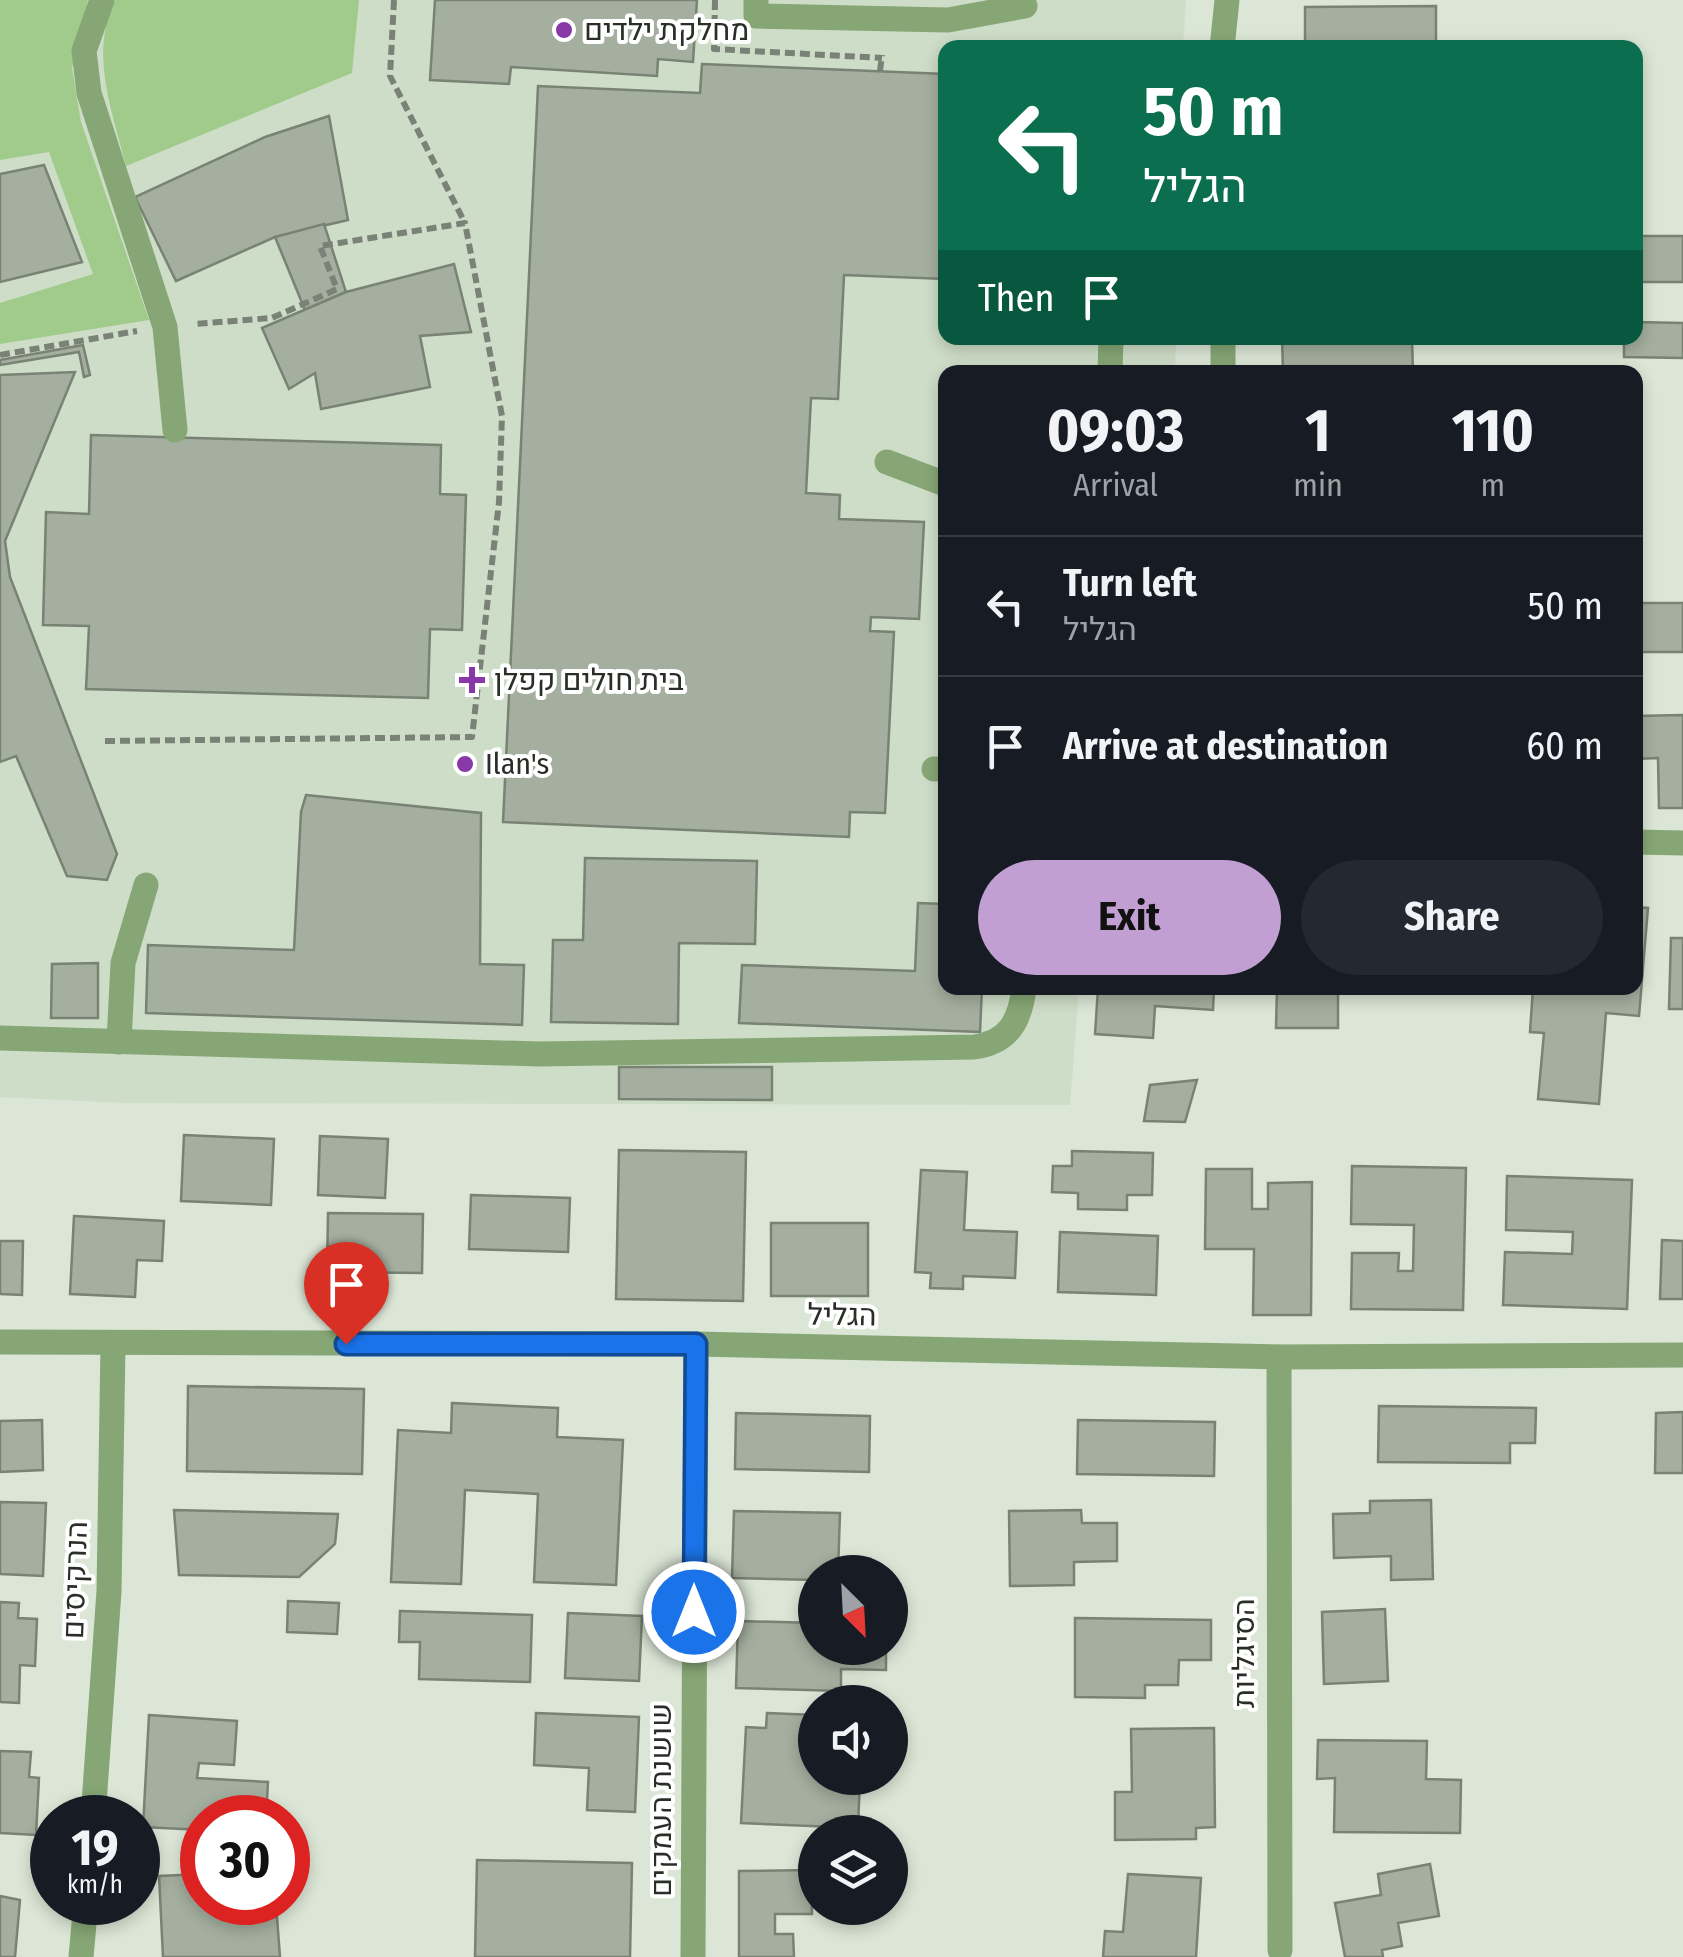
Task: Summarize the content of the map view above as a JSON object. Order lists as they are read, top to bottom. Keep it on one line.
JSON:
{"streets":{"street":["הגליל","הנרקיסים","הסיגליות","שושנת העמקים"]},"crossings":[["הגליל","הנרקיסים"],["הגליל","הסיגליות"],["הגליל","שושנת העמקים"]],"places":{"other":["מחלקת ילדים","Ilan's"],"health":["בית חולים קפלן"]},"north":"bottom right","page":{"turn":["50 m","הגליל"],"then":"Then","eta":["09:03","Arrival","1","min","110","m"],"list":[{"name":"Turn left","note":"הגליל","value":"50 m"},{"name":"Arrive at destination","value":"60 m"}],"buttons":["Exit","Share"],"speed":"19 km/h","limit":"30"}}
